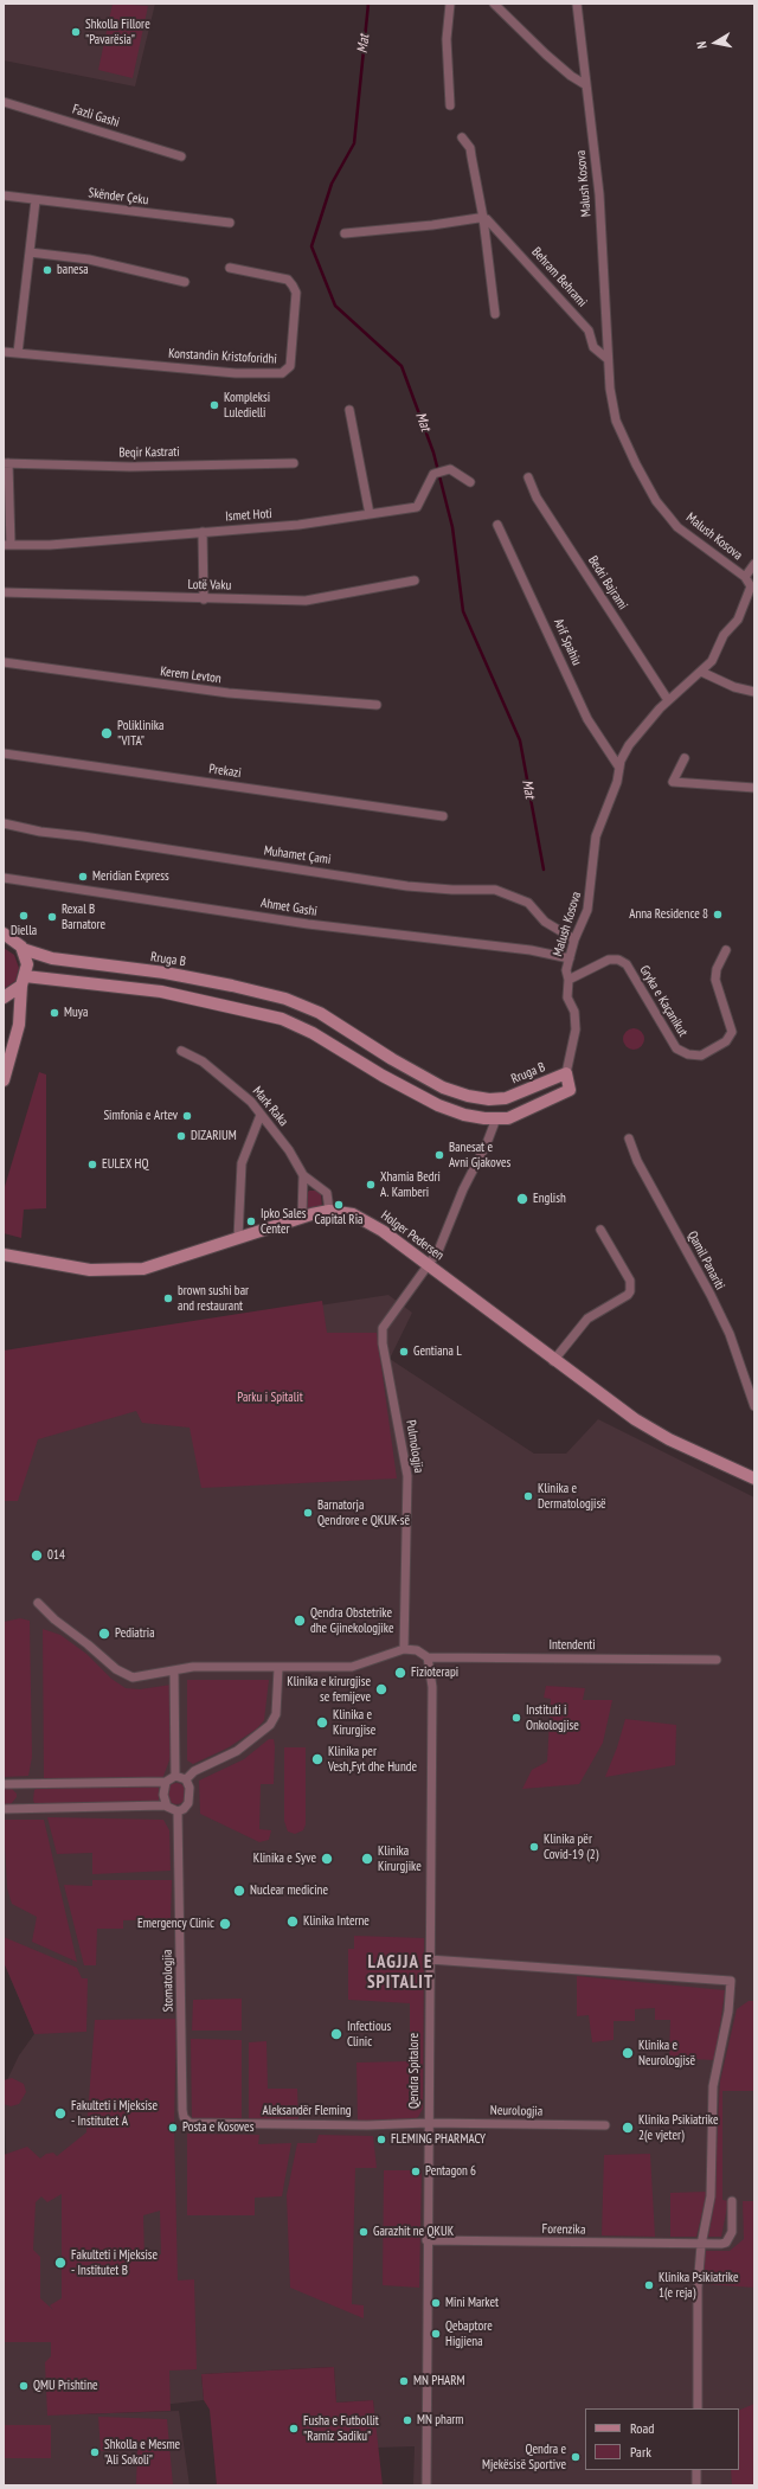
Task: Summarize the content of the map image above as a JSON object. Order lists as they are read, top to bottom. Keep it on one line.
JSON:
{"streets":{"main road":["Rruga B","Holger Pedersen"],"street":["Fazli Gashi","Malush Kosova","Skënder Çeku","Behram Behrami","Konstandin Kristoforidhi","Beqir Kastrati","Ismet Hoti","Bedri Bajrami","Lotë Vaku","Arif Spahiu","Kerem Levton","Prekazi","Muhamet Çami","Ahmet Gashi","Gryka e Kaçanikut","Mark Raka","Qamil Panariti","Pulmologjia","Intendenti","Stomatologjia","Qendra Spitalore","Aleksandër Fleming","Neurologjia","Forenzika"]},"crossings":[["Malush Kosova","Behram Behrami"],["Malush Kosova","Bedri Bajrami"],["Malush Kosova","Arif Spahiu"],["Malush Kosova","Muhamet Çami"],["Malush Kosova","Ahmet Gashi"],["Malush Kosova","Rruga B"],["Malush Kosova","Gryka e Kaçanikut"],["Mark Raka","Holger Pedersen"],["Holger Pedersen","Pulmologjia"],["Intendenti","Qendra Spitalore"],["Stomatologjia","Aleksandër Fleming"],["Qendra Spitalore","Aleksandër Fleming"],["Qendra Spitalore","Neurologjia"],["Qendra Spitalore","Forenzika"],["Aleksandër Fleming","Neurologjia"]],"districts":["LAGJJA E SPITALIT"],"water":["Mat"],"parks":["Parku i Spitalit"],"places":["Shkolla Fillore \"Pavarësia\"","banesa","Kompleksi Luledielli","Poliklinika \"VITA\"","Meridian Express","Anna Residence 8","Diella","Rexal B Barnatore","Muya","Simfonia e Artev","DIZARIUM","Banesat e Avni Gjakoves","EULEX HQ","Xhamia Bedri A. Kamberi","English","Capital Ria","Ipko Sales Center","brown sushi bar and restaurant","Gentiana L","Klinika e Dermatologjisë","Barnatorja Qendrore e QKUK-së","014","Qendra Obstetrike dhe Gjinekologjike","Pediatria","Fizioterapi","Klinika e kirurgjise se femijeve","Instituti i Onkologjise","Klinika e Kirurgjise","Klinika per Vesh,Fyt dhe Hunde","Klinika për Covid-19 (2)","Klinika e Syve","Klinika Kirurgjike","Nuclear medicine","Klinika Interne","Emergency Clinic","Infectious Clinic","Klinika e Neurologjisë","Fakulteti i Mjeksise - Institutet A","Posta e Kosoves","Klinika Psikiatrike 2(e vjeter)","FLEMING PHARMACY","Pentagon 6","Garazhit ne QKUK","Fakulteti i Mjeksise - Institutet B","Klinika Psikiatrike 1(e reja)","Mini Market","Qebaptore Higjiena","MN PHARM","QMU Prishtine","MN pharm","Fusha e Futbollit \"Ramiz Sadiku\"","Shkolla e Mesme \"Ali Sokoli\"","Qendra e Mjekësisë Sportive"],"legend":["Road","Park"],"north":"left"}
